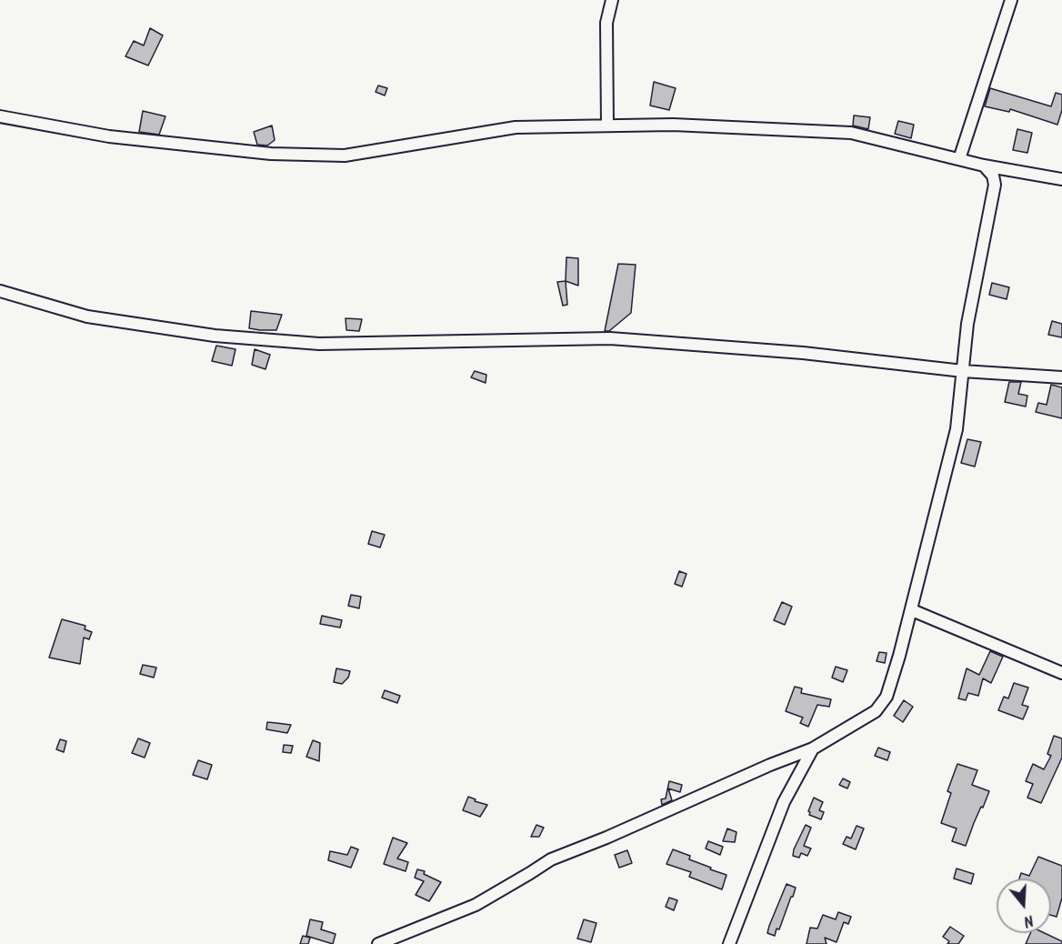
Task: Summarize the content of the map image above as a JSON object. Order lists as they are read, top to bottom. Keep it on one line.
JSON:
{"north":"bottom"}
